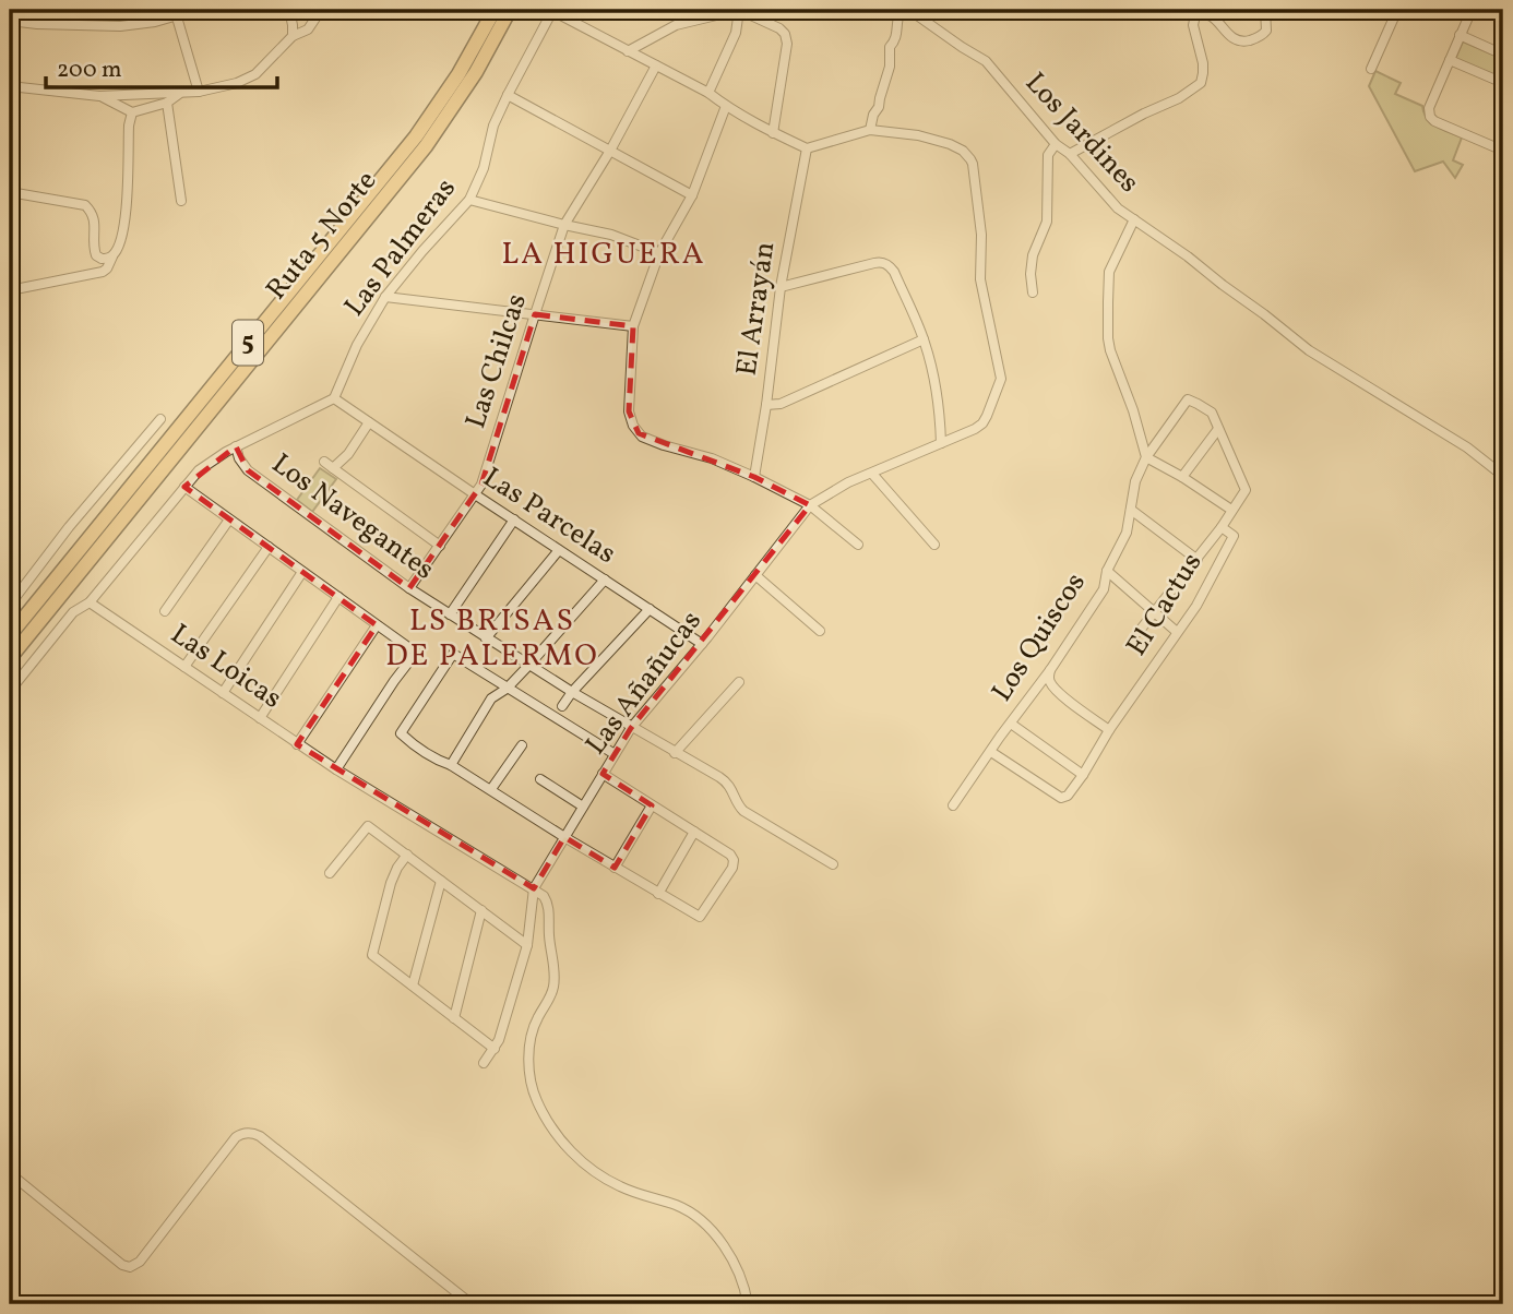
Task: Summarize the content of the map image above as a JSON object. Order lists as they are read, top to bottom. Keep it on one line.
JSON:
{"streets":{"highway":["Ruta 5 Norte","5"],"street":["Los Jardines","Las Palmeras","El Arrayán","Las Chilcas","Las Parcelas","Los Navegantes","El Cactus","Los Quiscos","Las Loicas","Las Añañucas"]},"crossings":[["Las Palmeras","Las Parcelas"],["Las Chilcas","Las Parcelas"],["Las Chilcas","Los Navegantes"],["Las Parcelas","Las Añañucas"],["Los Navegantes","Las Añañucas"],["El Cactus","Los Quiscos"],["Las Loicas","Las Añañucas"]],"districts":["LA HIGUERA","LS BRISAS DE PALERMO"],"scale_bar":"200 m"}
